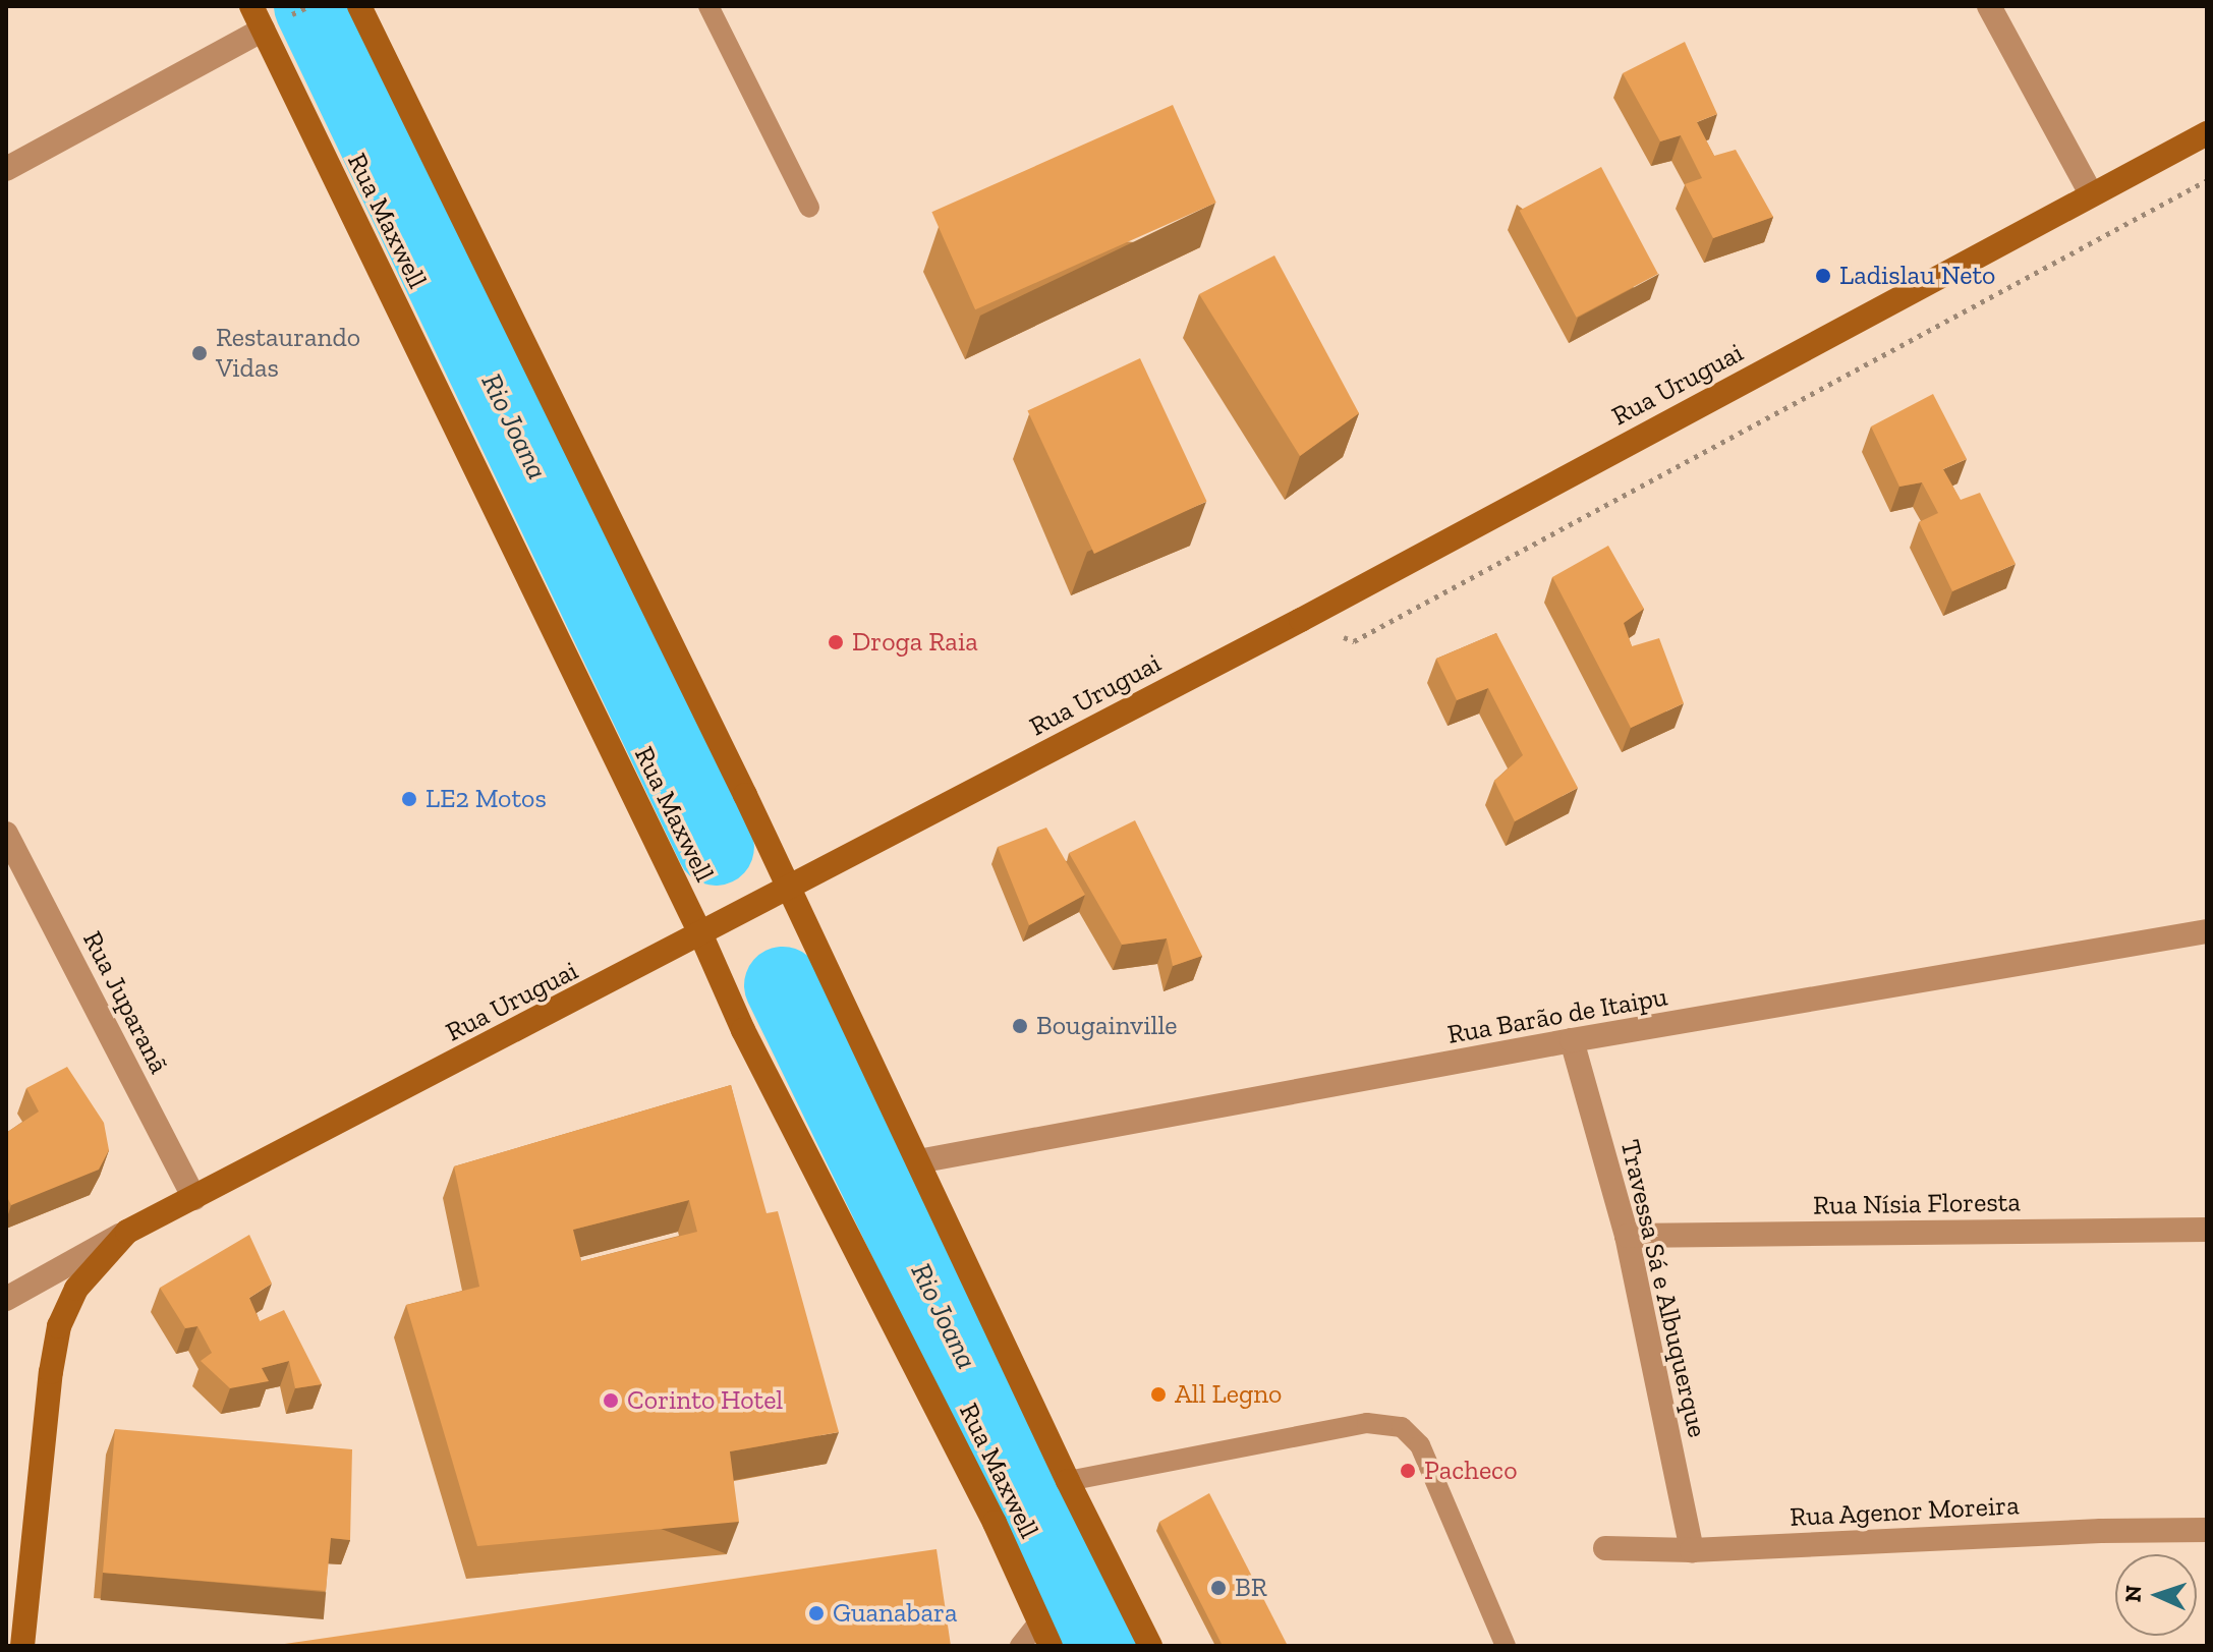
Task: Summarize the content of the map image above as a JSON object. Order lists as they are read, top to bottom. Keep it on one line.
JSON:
{"streets":{"main road":["Rua Maxwell","Rua Uruguai"],"street":["Rua Juparanã","Rua Barão de Itaipu","Rua Nísia Floresta","Travessa Sá e Albuquerque","Rua Agenor Moreira"]},"crossings":[["Rua Maxwell","Rua Uruguai"],["Rua Uruguai","Rua Juparanã"],["Rua Barão de Itaipu","Travessa Sá e Albuquerque"],["Rua Nísia Floresta","Travessa Sá e Albuquerque"],["Travessa Sá e Albuquerque","Rua Agenor Moreira"]],"water":["Rio Joana"],"places":["Ladislau Neto","Restaurando Vidas","Droga Raia","LE2 Motos","Bougainville","All Legno","Corinto Hotel","Pacheco","BR","Guanabara"],"north":"left"}
